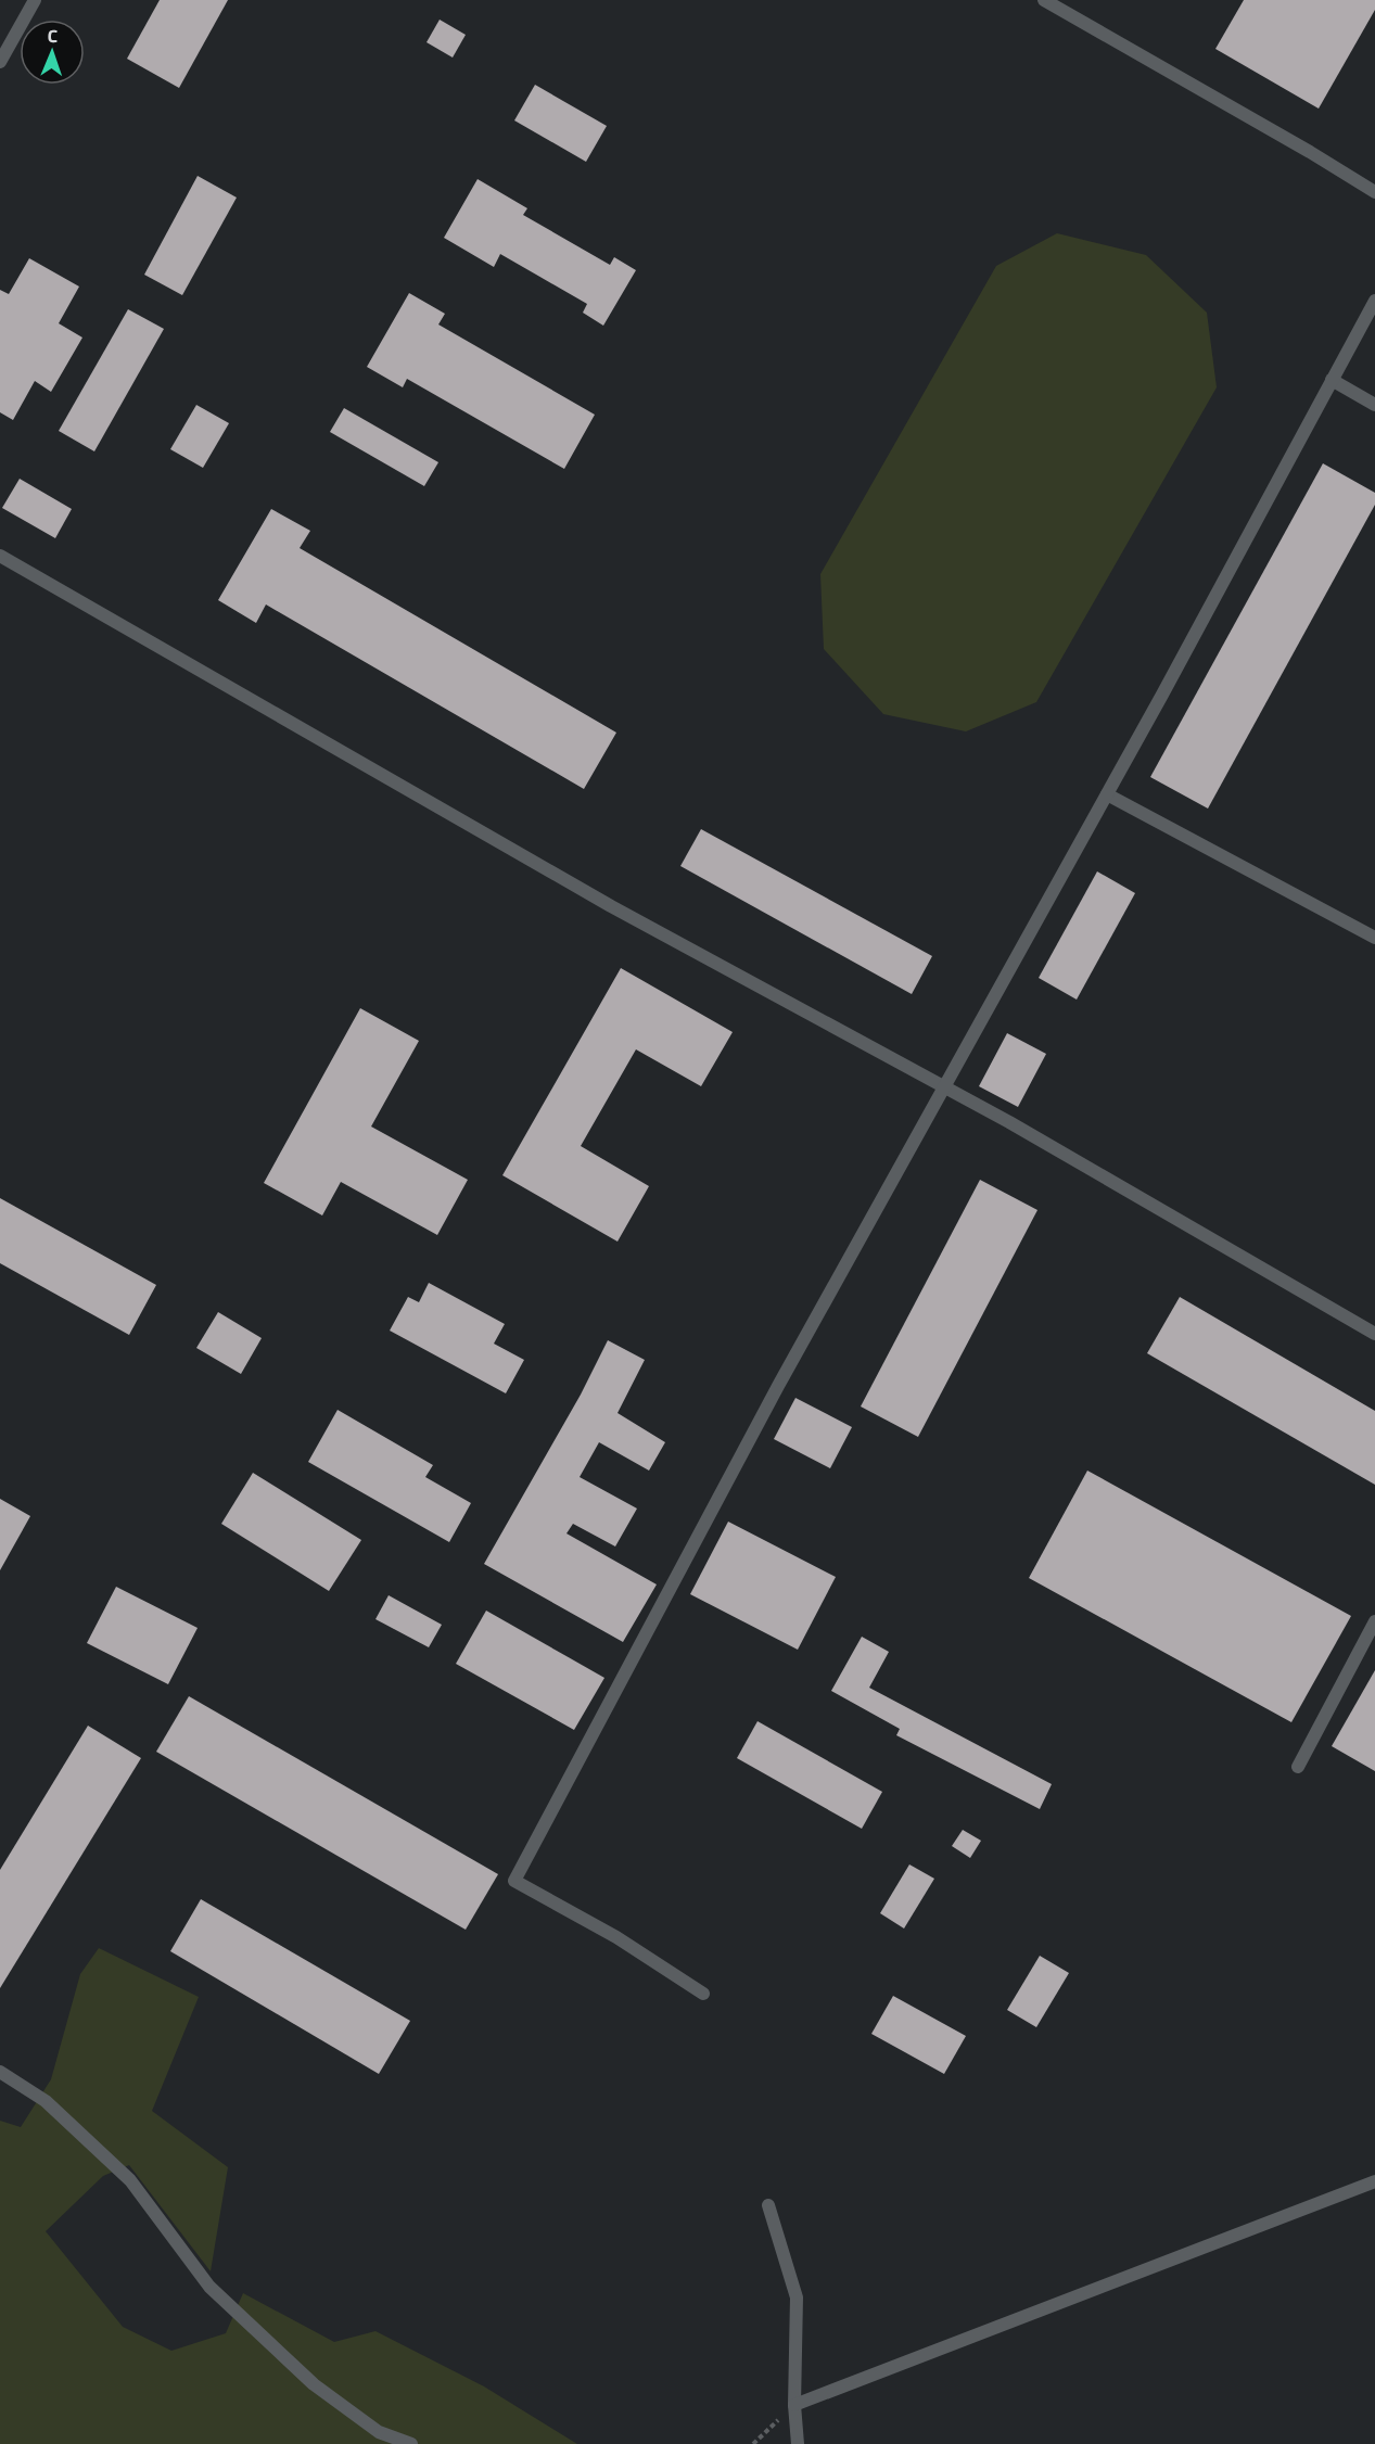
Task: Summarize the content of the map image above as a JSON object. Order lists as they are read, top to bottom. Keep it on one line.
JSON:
{"north":"top"}
